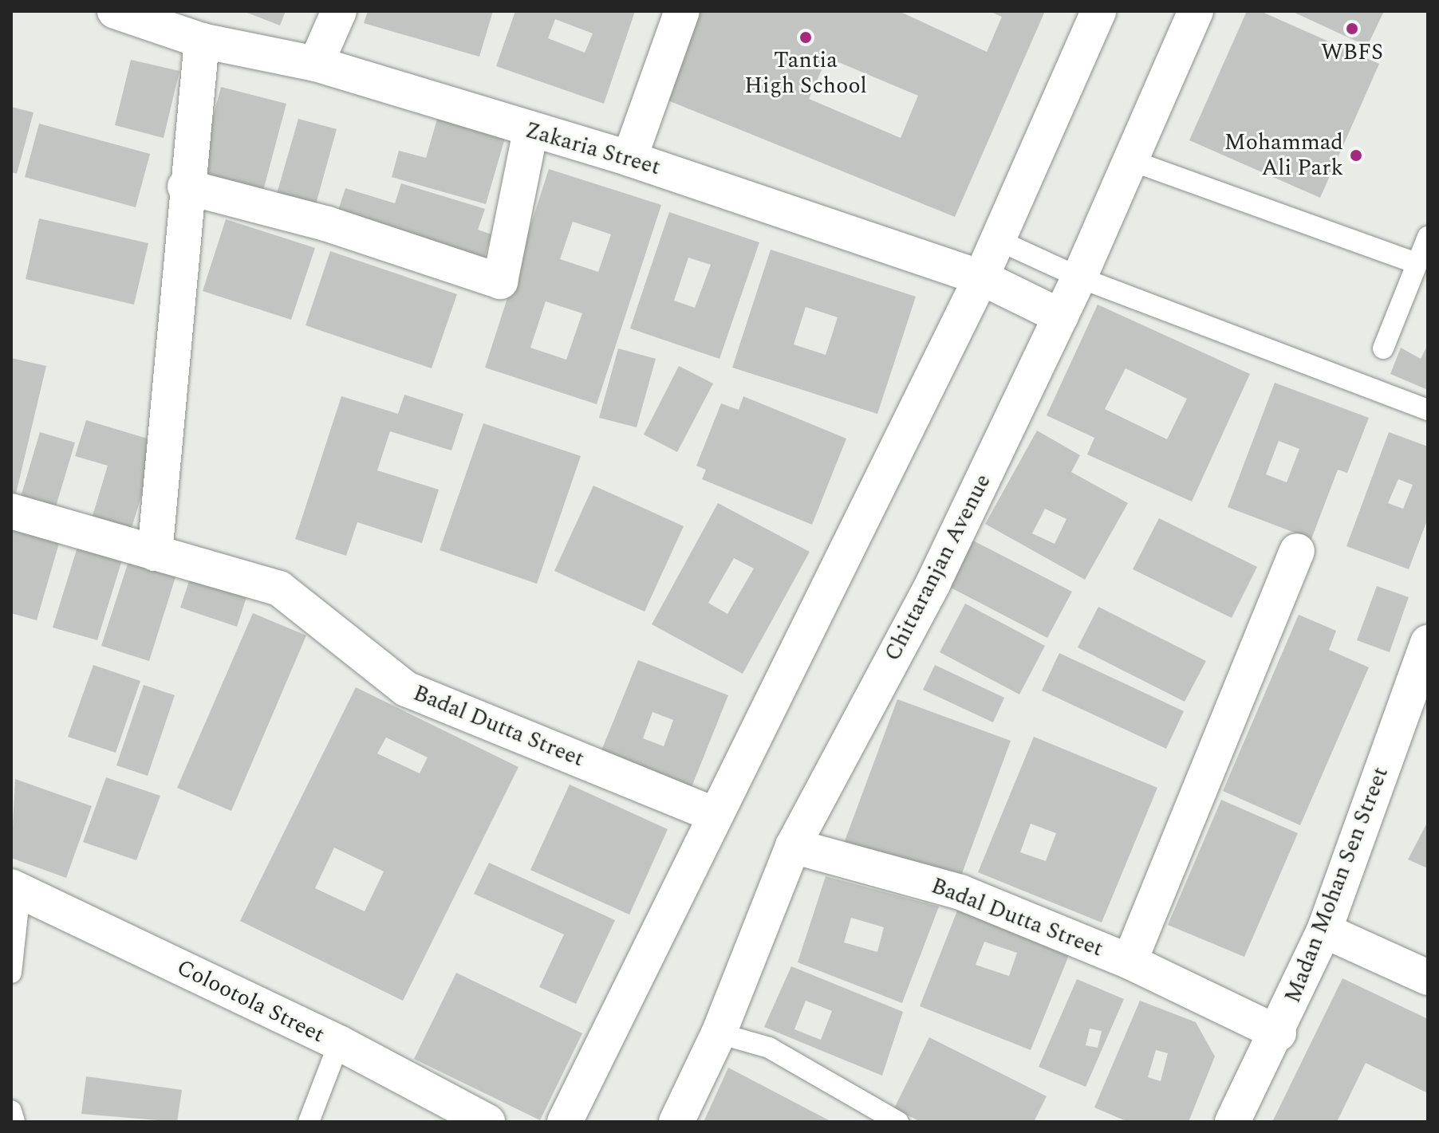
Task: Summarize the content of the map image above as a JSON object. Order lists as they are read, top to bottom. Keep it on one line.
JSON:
{"streets":{"main road":["Zakaria Street","Chittaranjan Avenue","Badal Dutta Street","Madan Mohan Sen Street","Colootola Street"]},"crossings":[["Zakaria Street","Chittaranjan Avenue"],["Chittaranjan Avenue","Badal Dutta Street"],["Badal Dutta Street","Madan Mohan Sen Street"]],"places":["WBFS","Tantia High School","Mohammad Ali Park"]}
